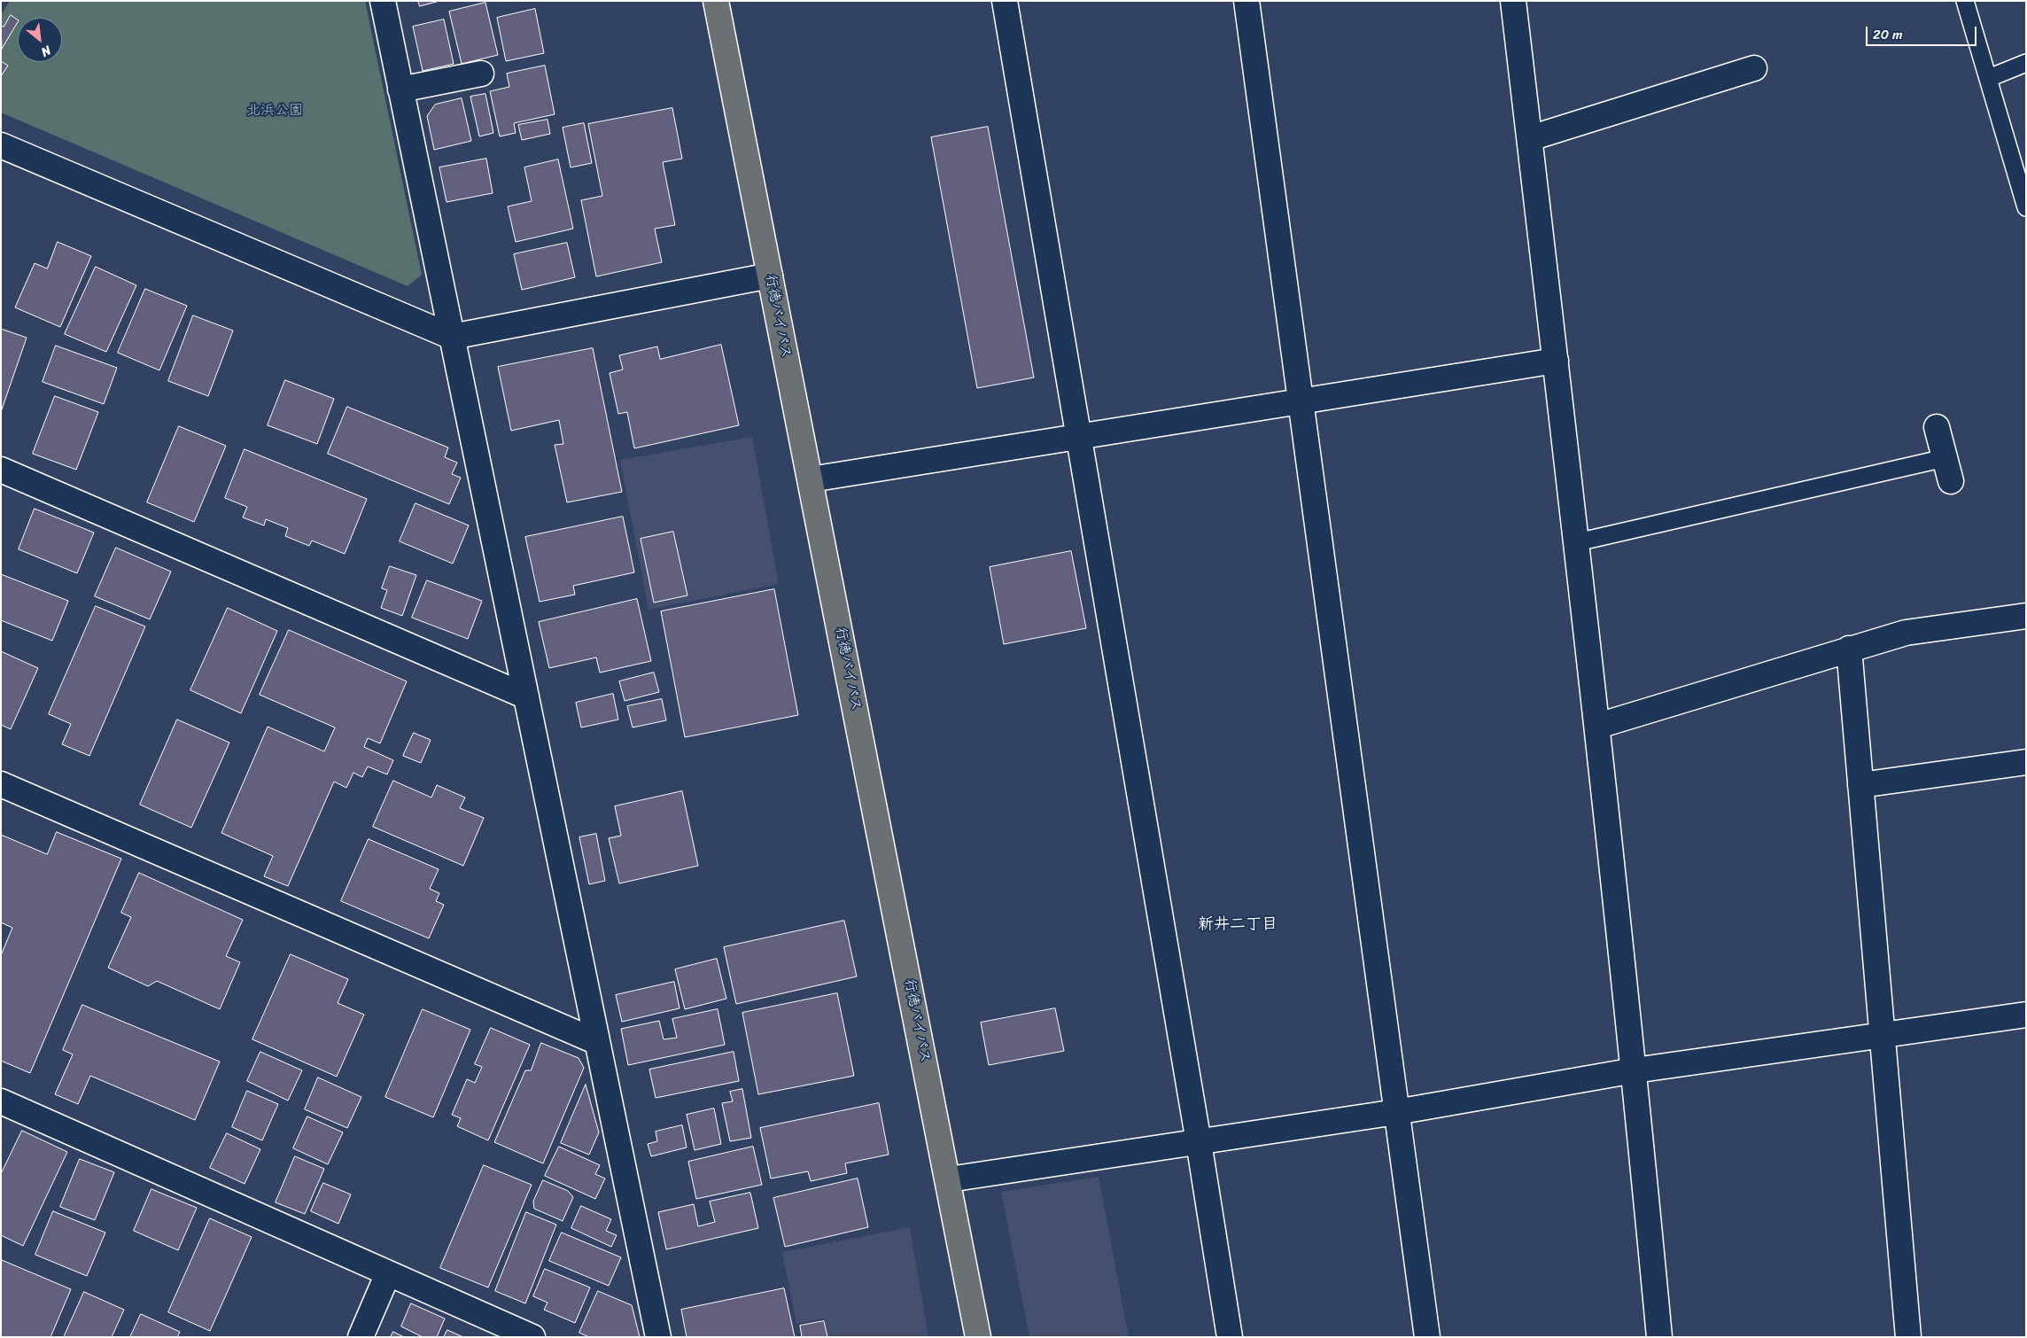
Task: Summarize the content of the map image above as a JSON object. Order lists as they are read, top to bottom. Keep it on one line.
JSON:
{"streets":{"main road":["行徳バイパス"]},"districts":["新井二丁目"],"parks":["北浜公園"],"scale_bar":"20 m","north":"bottom right"}
